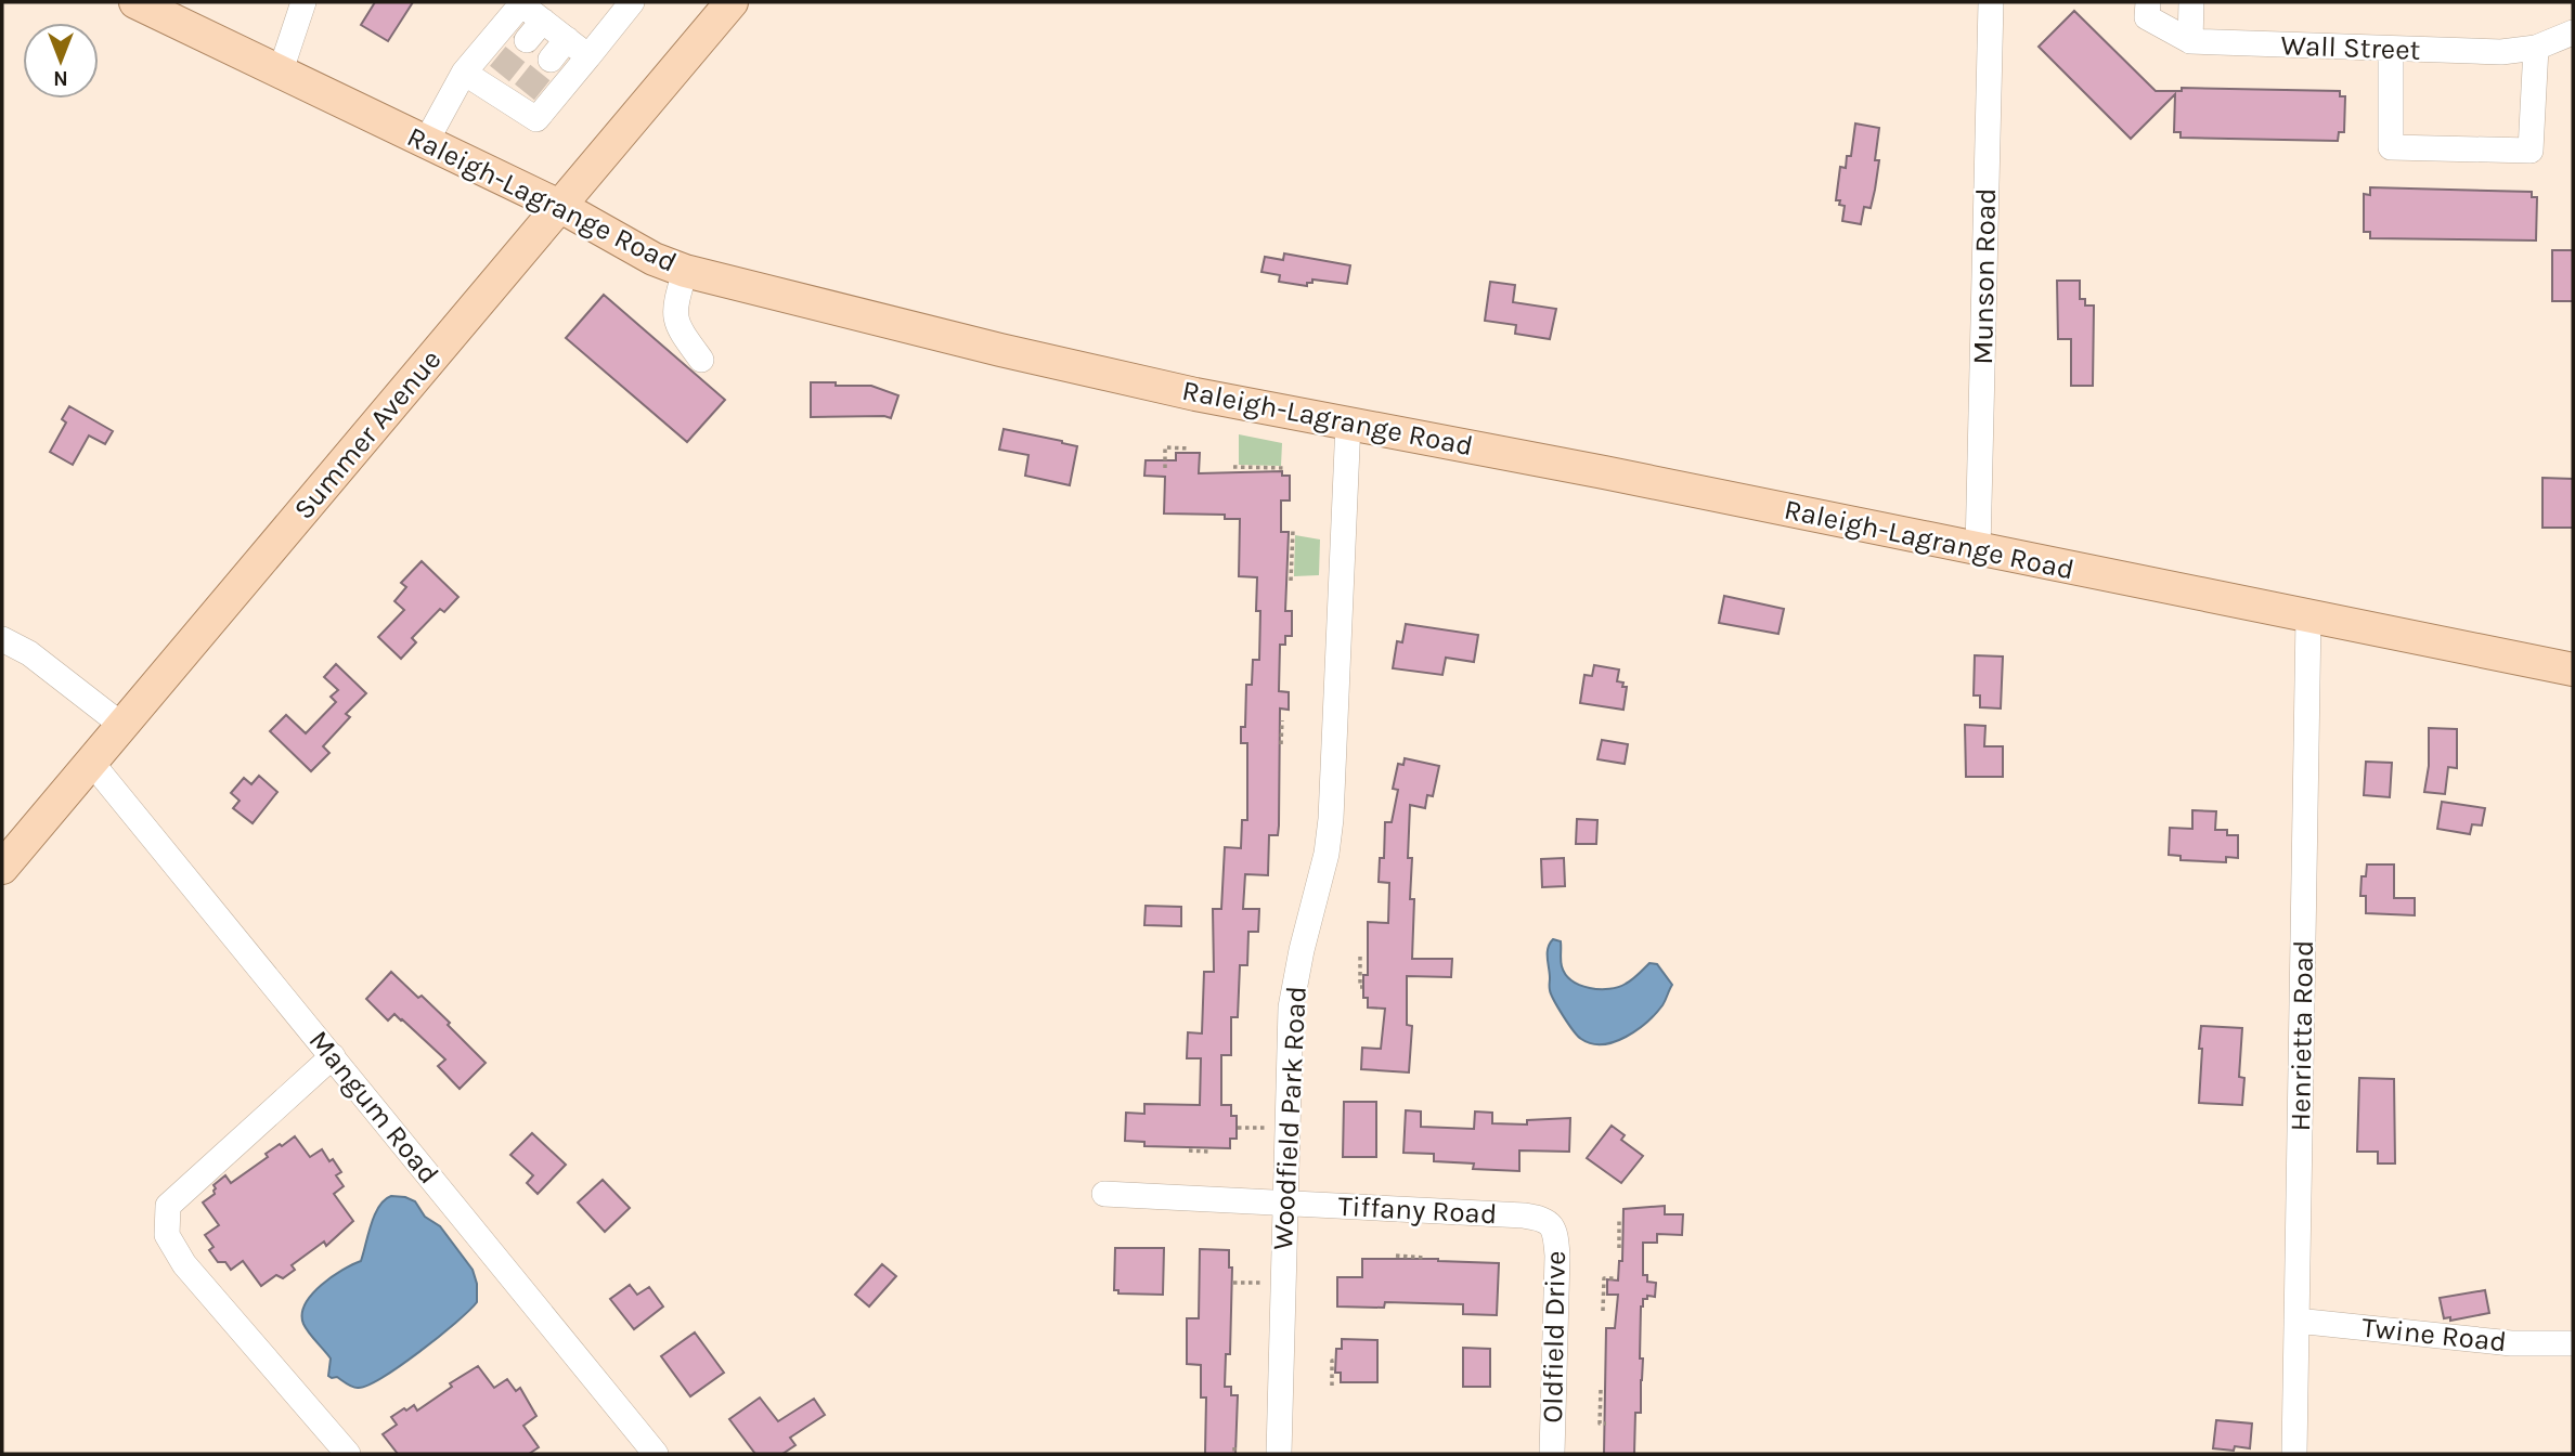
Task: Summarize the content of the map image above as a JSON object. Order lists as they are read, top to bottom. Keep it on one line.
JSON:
{"streets":{"main road":["Raleigh-Lagrange Road","Summer Avenue"],"street":["Wall Street","Munson Road","Henrietta Road","Mangum Road","Woodfield Park Road","Tiffany Road","Twine Road","Oldfield Drive"]},"crossings":[["Raleigh-Lagrange Road","Munson Road"],["Raleigh-Lagrange Road","Summer Avenue"],["Raleigh-Lagrange Road","Henrietta Road"],["Raleigh-Lagrange Road","Woodfield Park Road"],["Summer Avenue","Mangum Road"],["Henrietta Road","Twine Road"],["Woodfield Park Road","Tiffany Road"],["Tiffany Road","Oldfield Drive"]],"north":"bottom"}
